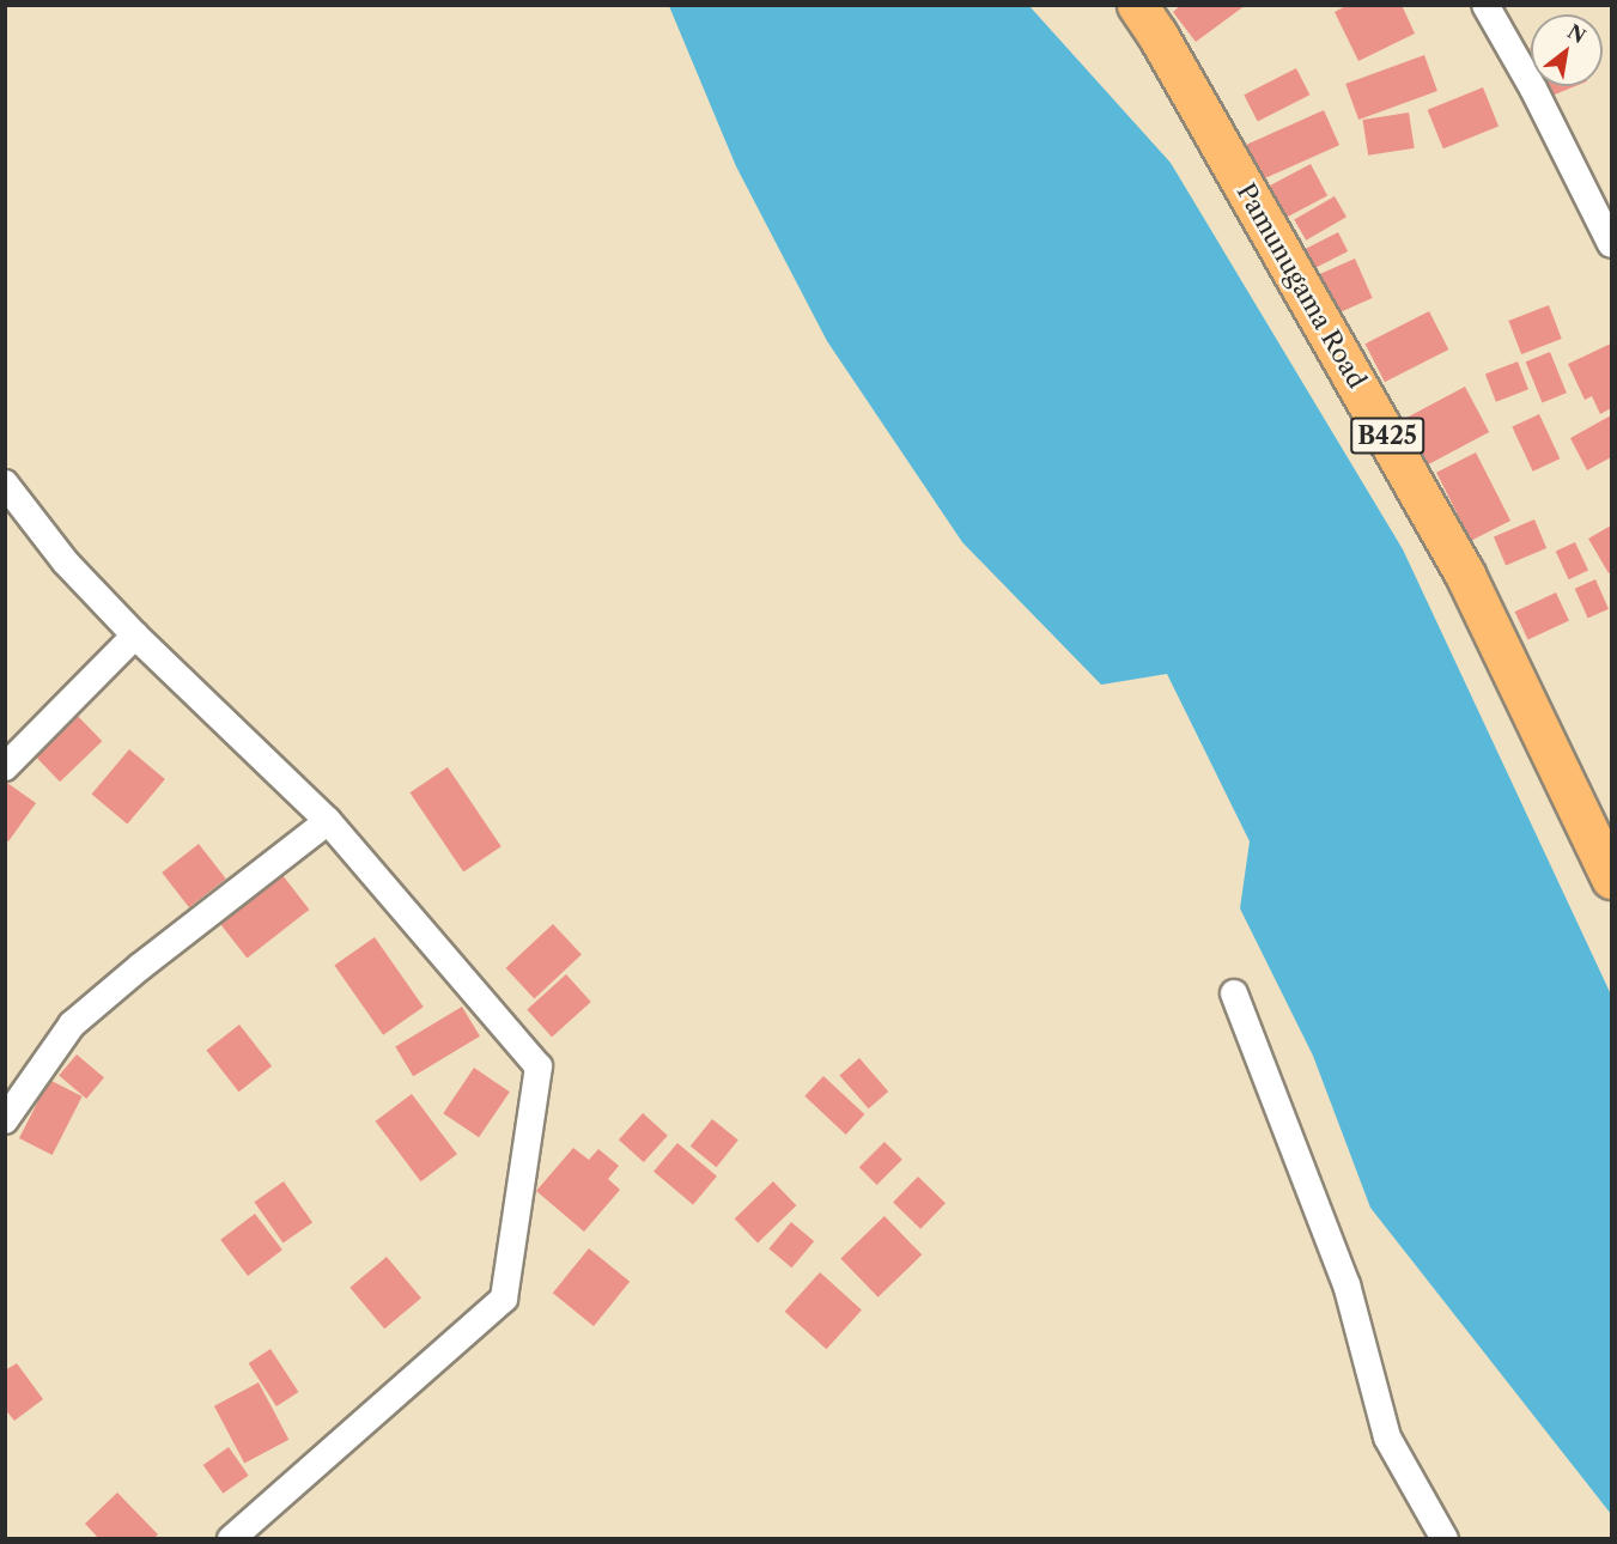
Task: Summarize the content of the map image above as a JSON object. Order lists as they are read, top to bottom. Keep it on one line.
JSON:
{"streets":{"main road":["Pamunugama Road","B425"]},"north":"top right"}
